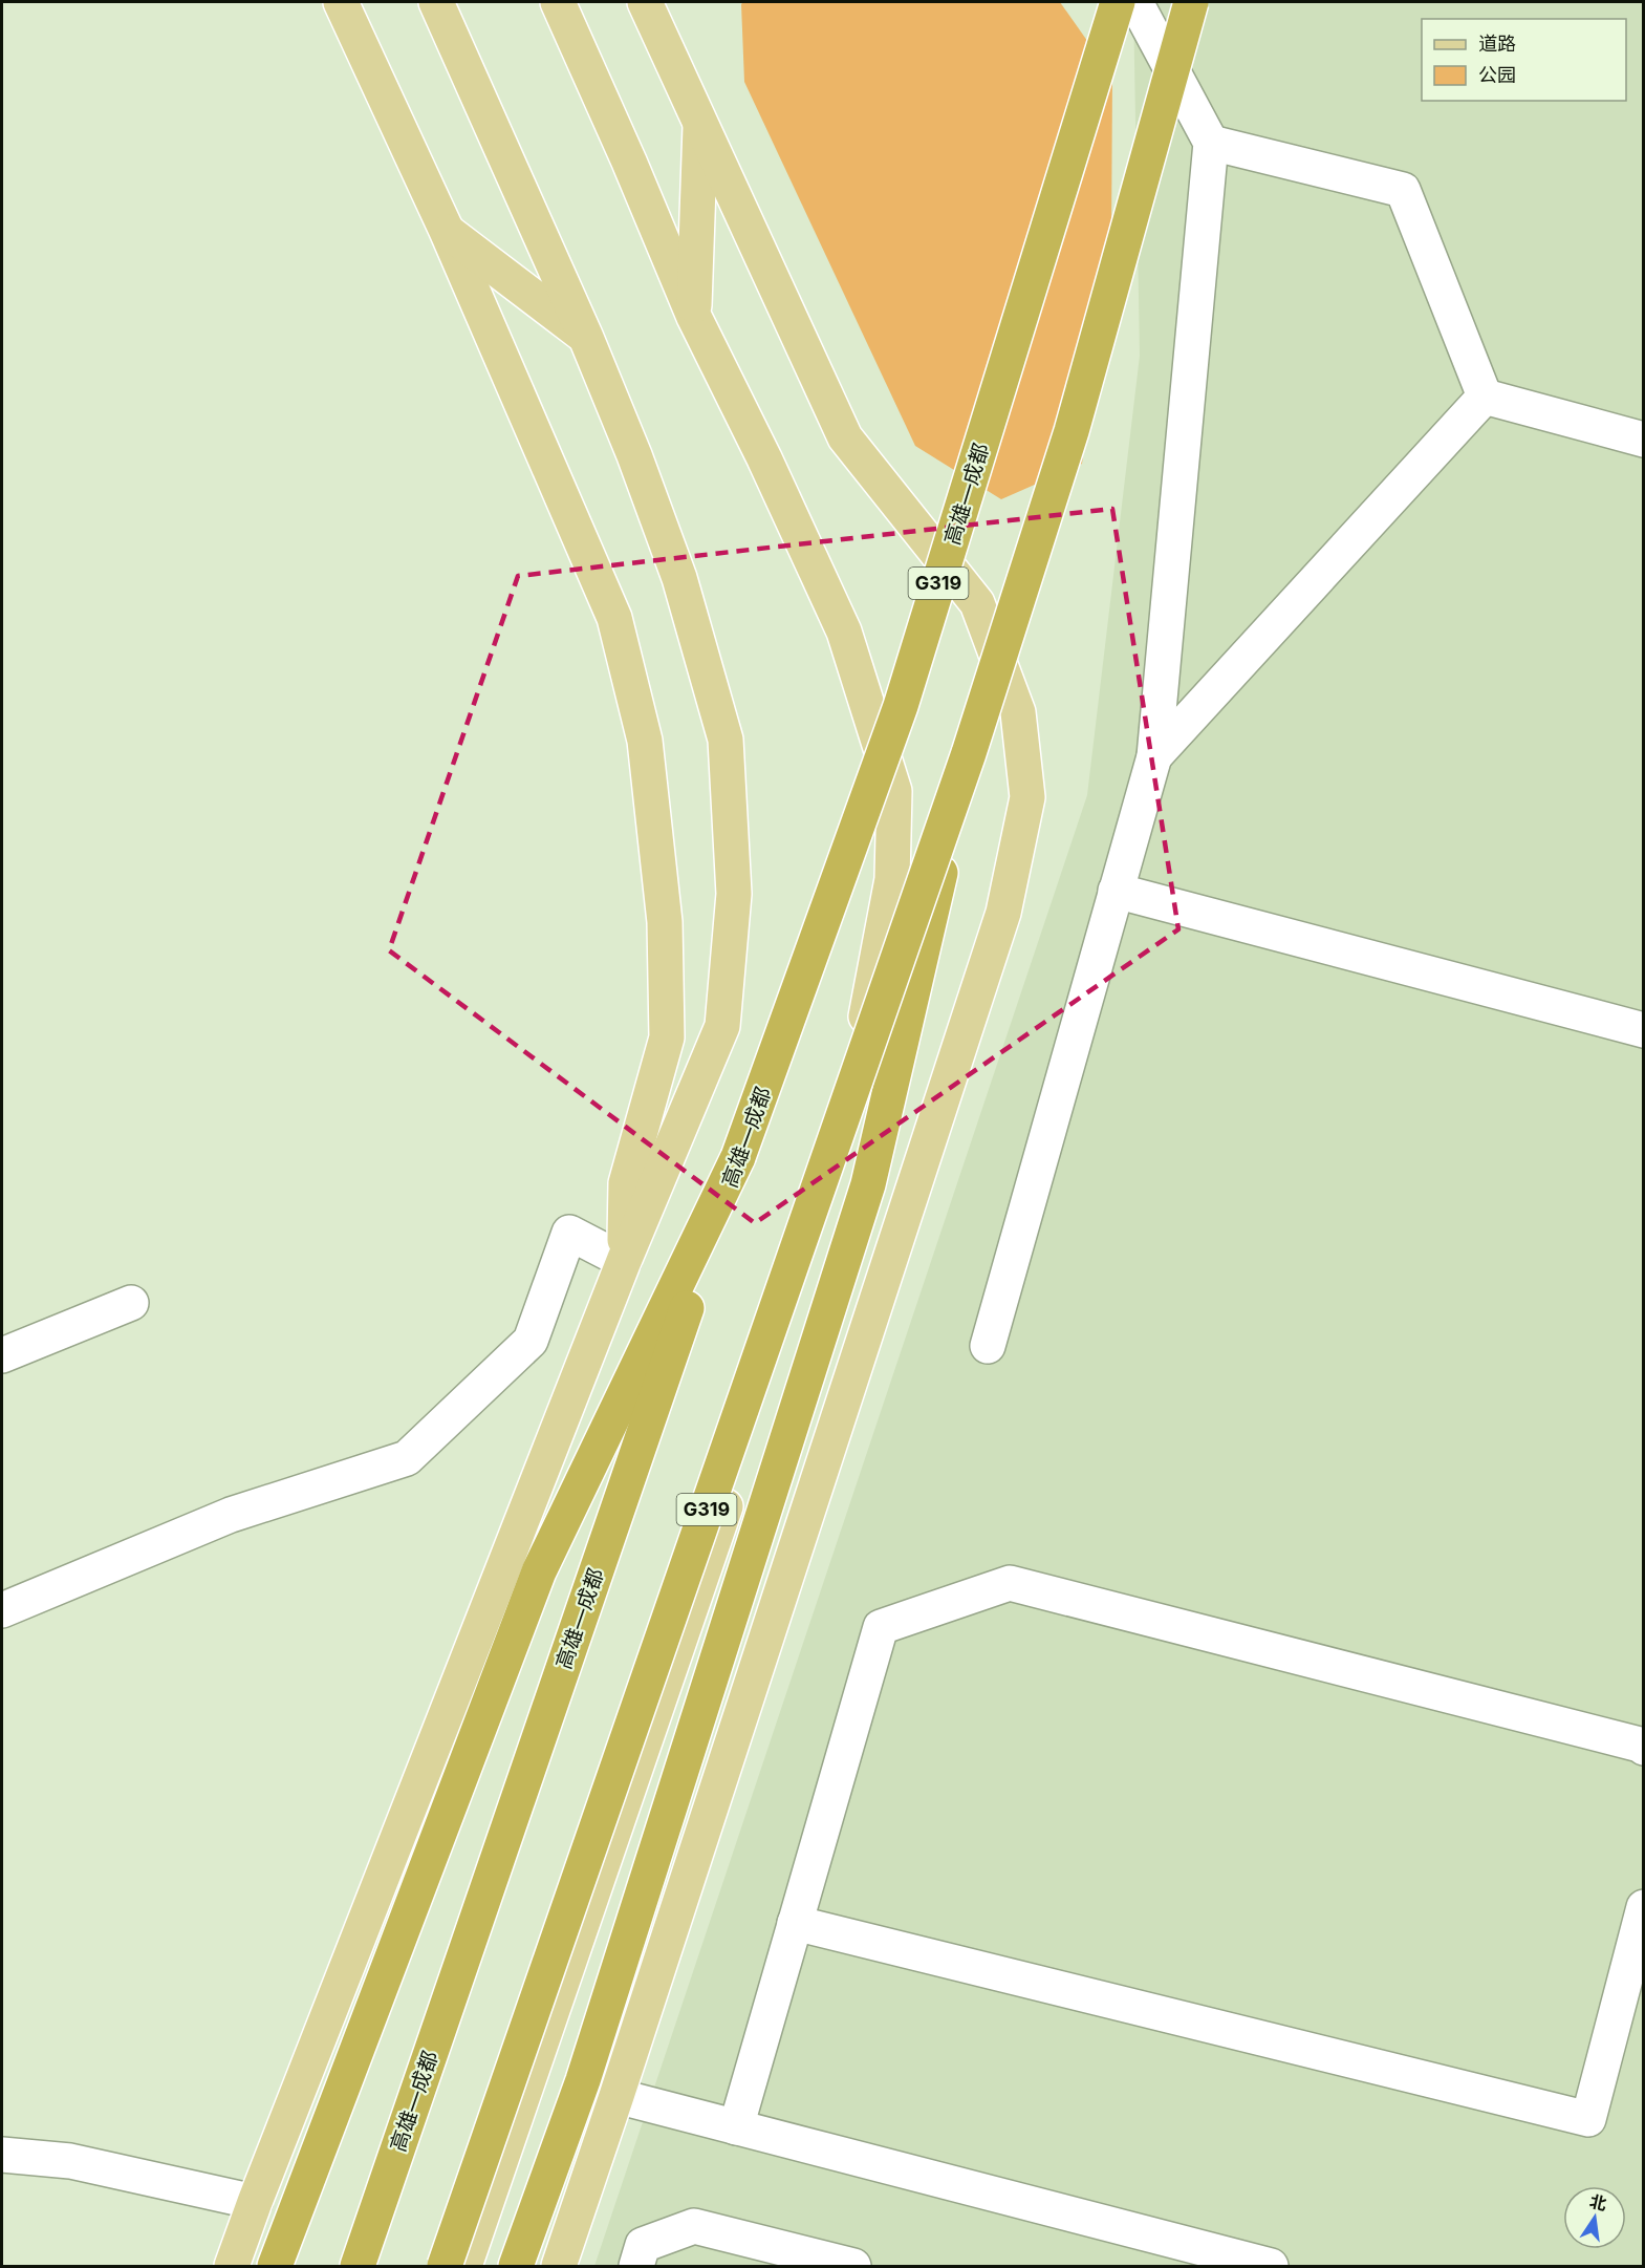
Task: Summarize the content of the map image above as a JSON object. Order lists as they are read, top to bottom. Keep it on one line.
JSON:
{"streets":{"highway":["高雄—成都","G319"]},"legend":["道路","公园"],"north":"top"}
